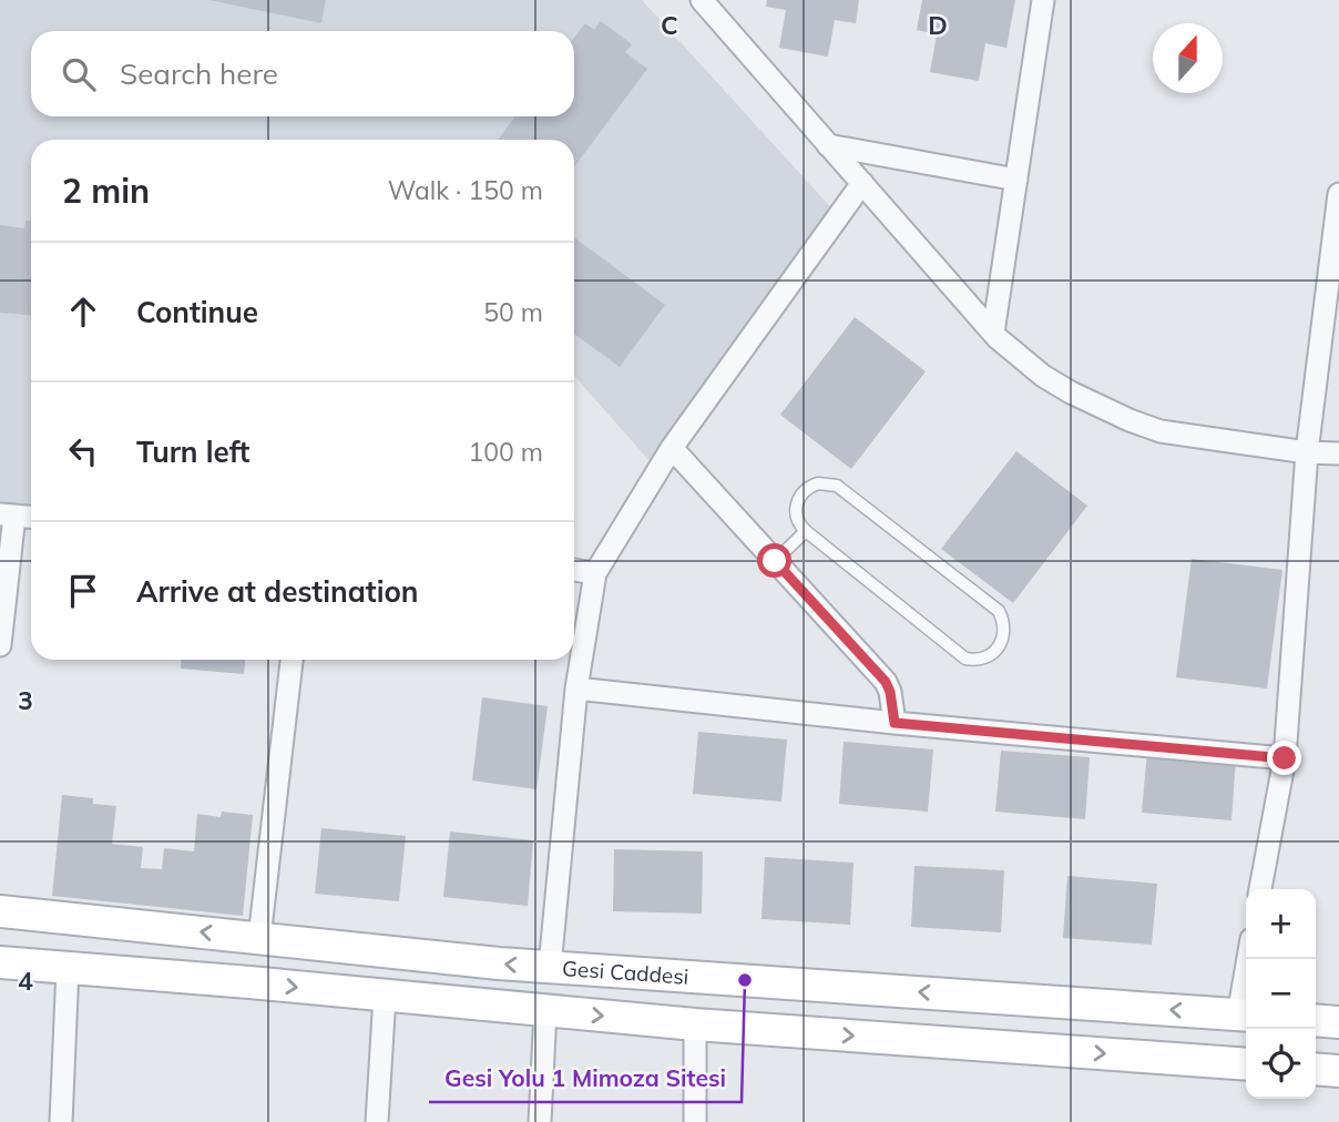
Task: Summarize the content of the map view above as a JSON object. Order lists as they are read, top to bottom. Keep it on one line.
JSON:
{"streets":{"main road":["Gesi Caddesi"]},"places":["Gesi Yolu 1 Mimoza Sitesi"],"north":"top","page":{"search":"Search here","heading":["2 min","Walk · 150 m"],"list":[["Continue","50 m"],["Turn left","100 m"],"Arrive at destination"],"map_buttons":["+","−"]},"grid":{"columns":["C","D"],"rows":["3","4"]}}
